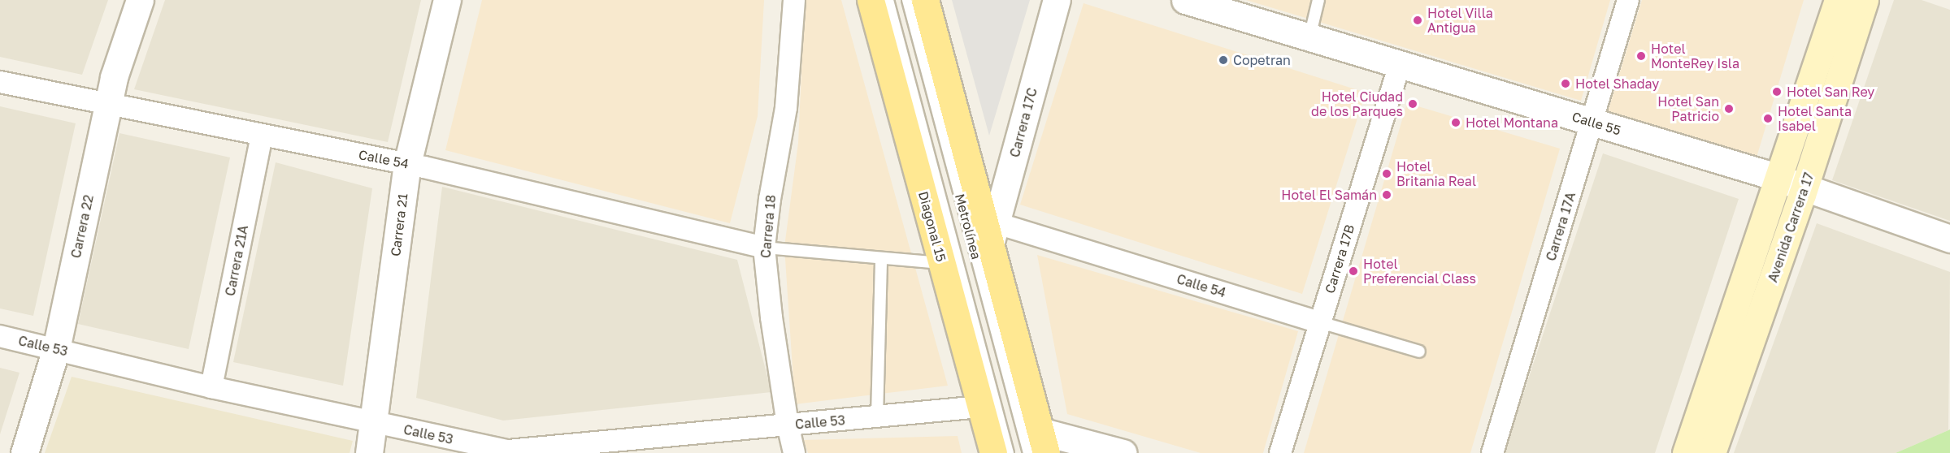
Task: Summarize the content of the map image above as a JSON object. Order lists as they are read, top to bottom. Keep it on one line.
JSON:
{"streets":{"main road":["Diagonal 15","Avenida Carrera 17"],"street":["Carrera 17C","Calle 55","Calle 54","Carrera 21","Carrera 22","Carrera 18","Carrera 17A","Carrera 17B","Carrera 21A","Calle 53"],"lane":["Metrolínea"]},"crossings":[["Carrera 17C","Calle 54"],["Calle 55","Carrera 17A"],["Calle 55","Avenida Carrera 17"],["Calle 55","Carrera 17B"],["Calle 54","Carrera 21"],["Calle 54","Carrera 22"],["Calle 54","Carrera 18"],["Calle 54","Carrera 17B"],["Calle 54","Carrera 21A"],["Carrera 21","Calle 53"],["Carrera 22","Calle 53"],["Carrera 18","Calle 53"],["Diagonal 15","Calle 53"],["Carrera 21A","Calle 53"]],"places":["Hotel Villa Antigua","Hotel MonteRey Isla","Copetran","Hotel Shaday","Hotel San Rey","Hotel Ciudad de los Parques","Hotel San Patricio","Hotel Santa Isabel","Hotel Montana","Hotel Britania Real","Hotel El Samán","Hotel Preferencial Class"]}
